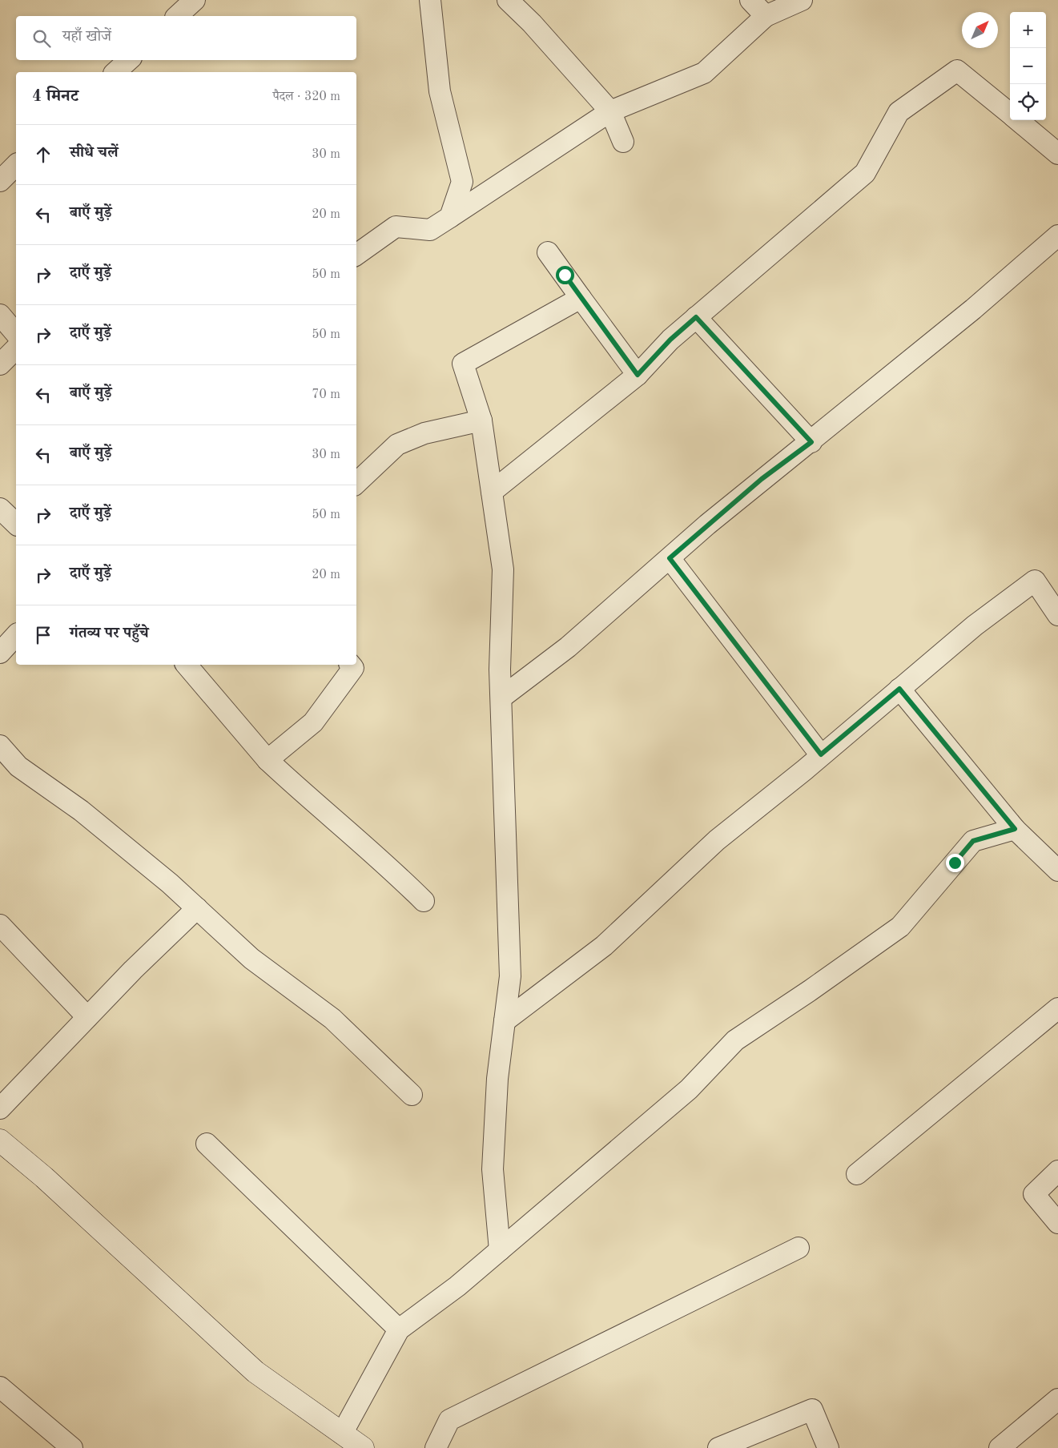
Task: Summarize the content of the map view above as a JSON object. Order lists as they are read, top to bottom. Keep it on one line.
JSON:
{"north":"top right","page":{"map_buttons":["+","−"],"search":"यहाँ खोजें","heading":["4 मिनट","पैदल · 320 m"],"list":[["सीधे चलें","30 m"],["बाएँ मुड़ें","20 m"],["दाएँ मुड़ें","50 m"],["दाएँ मुड़ें","50 m"],["बाएँ मुड़ें","70 m"],["बाएँ मुड़ें","30 m"],["दाएँ मुड़ें","50 m"],["दाएँ मुड़ें","20 m"],"गंतव्य पर पहुँचे"]}}
